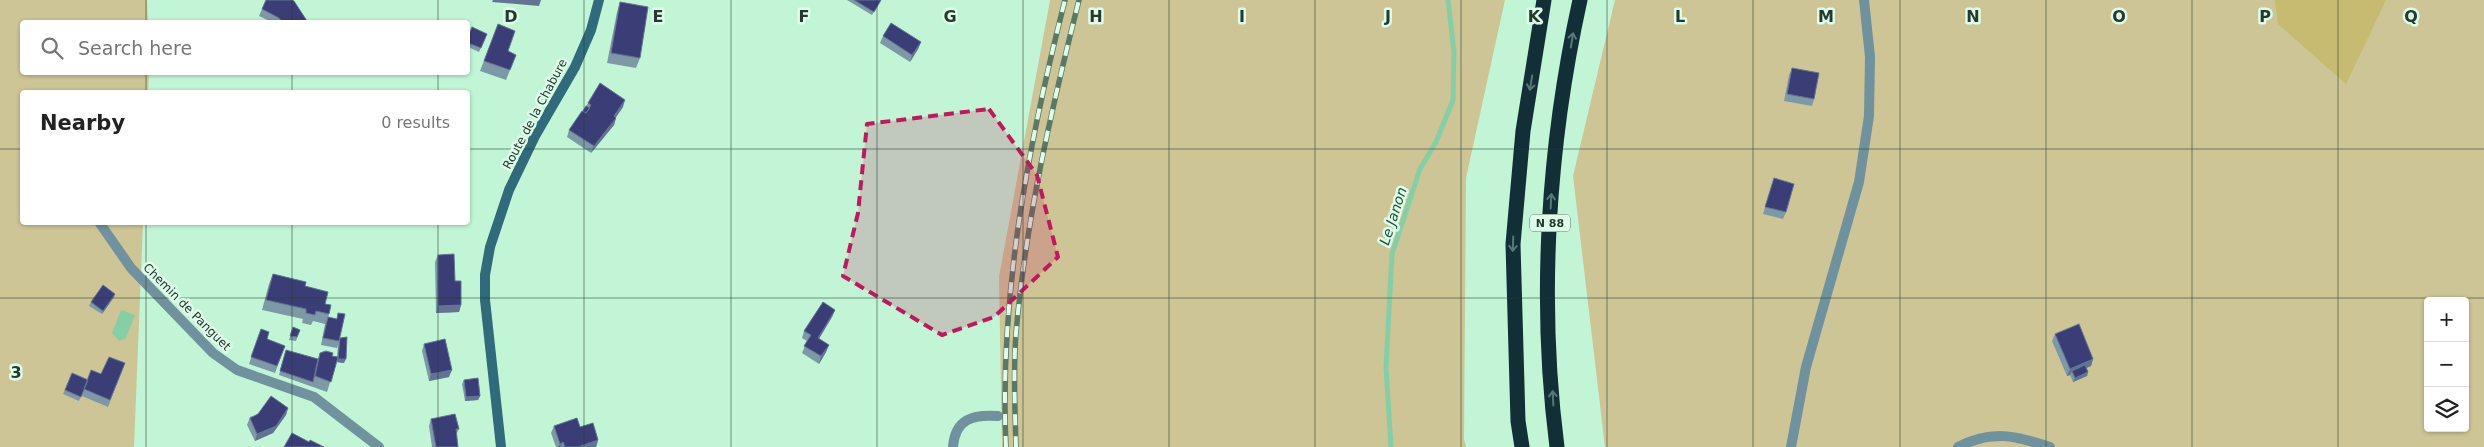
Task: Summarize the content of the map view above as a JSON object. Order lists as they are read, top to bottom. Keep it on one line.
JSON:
{"streets":{"highway":["N 88"],"main road":["Route de la Chabure"],"street":["Chemin de Panguet"]},"water":["Le Janon"],"page":{"search":"Search here","heading":["Nearby","0 results"],"map_buttons":["+","−"]},"grid":{"columns":["D","E","F","G","H","I","J","K","L","M","N","O","P","Q"],"rows":["3"]}}
